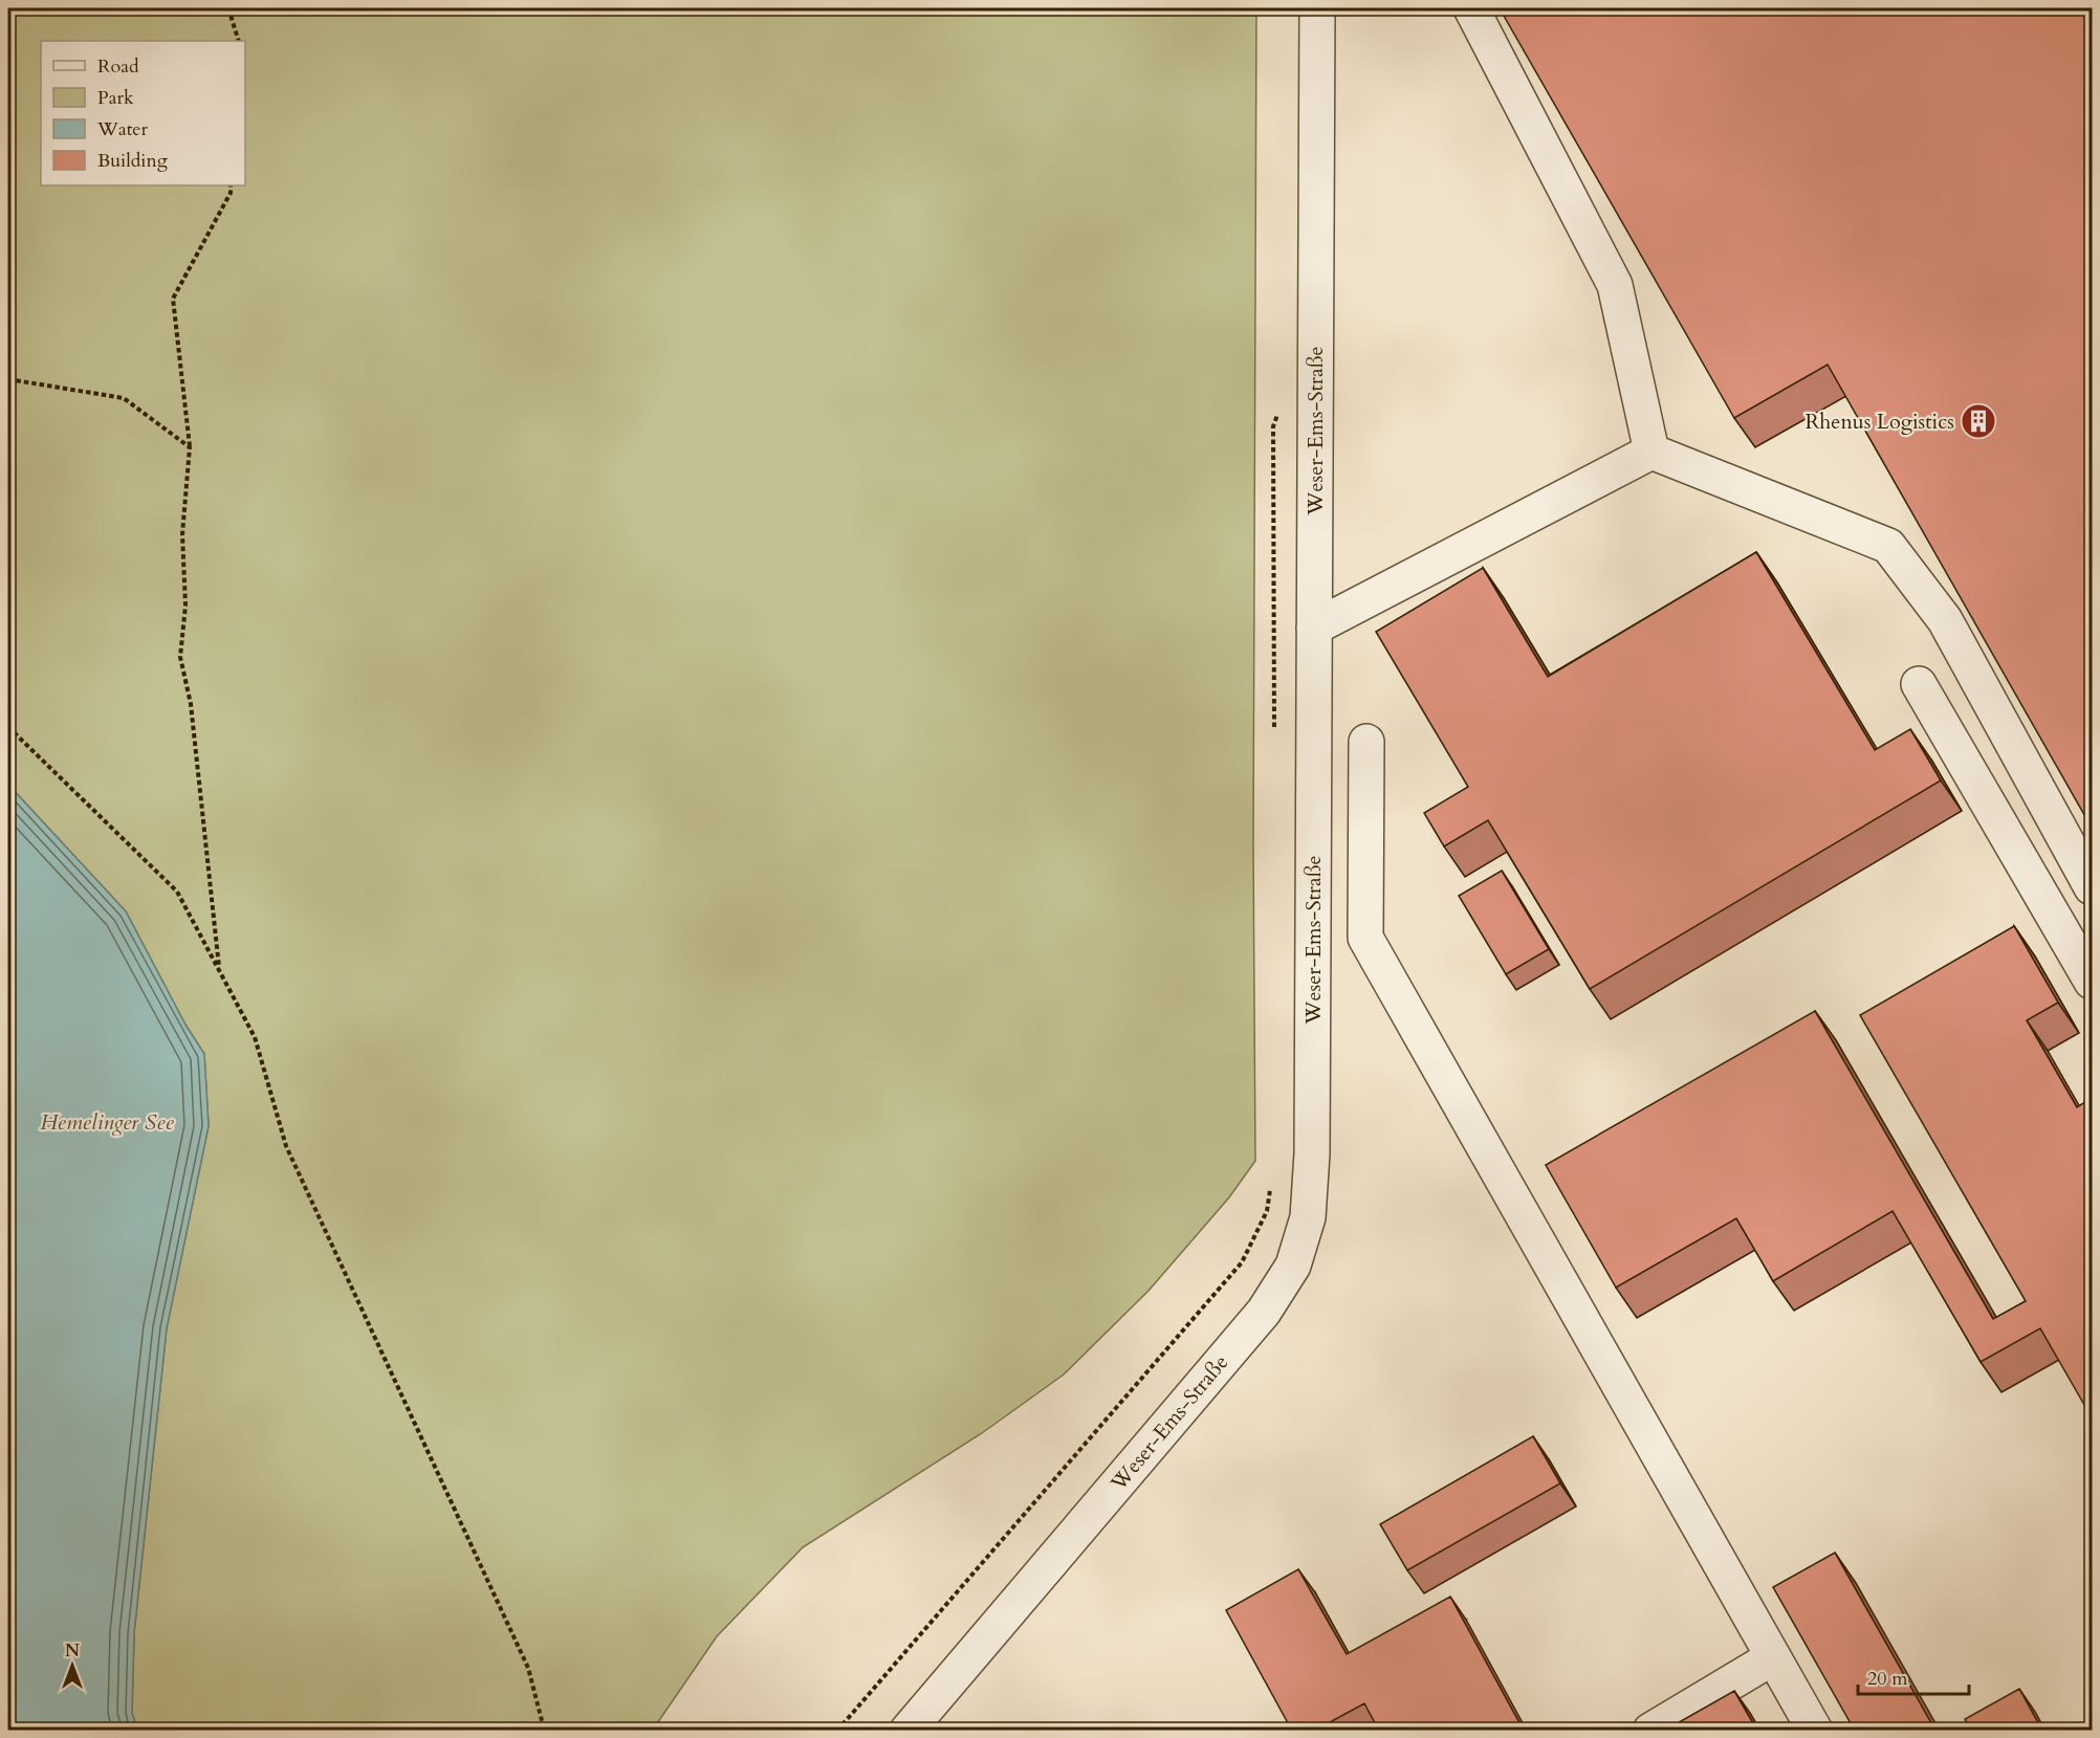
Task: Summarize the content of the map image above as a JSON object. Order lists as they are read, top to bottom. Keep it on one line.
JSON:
{"streets":{"street":["Weser-Ems-Straße"]},"water":["Hemelinger See"],"places":{"building":["Rhenus Logistics"]},"legend":["Road","Park","Water","Building"],"scale_bar":"20 m","north":"top"}
